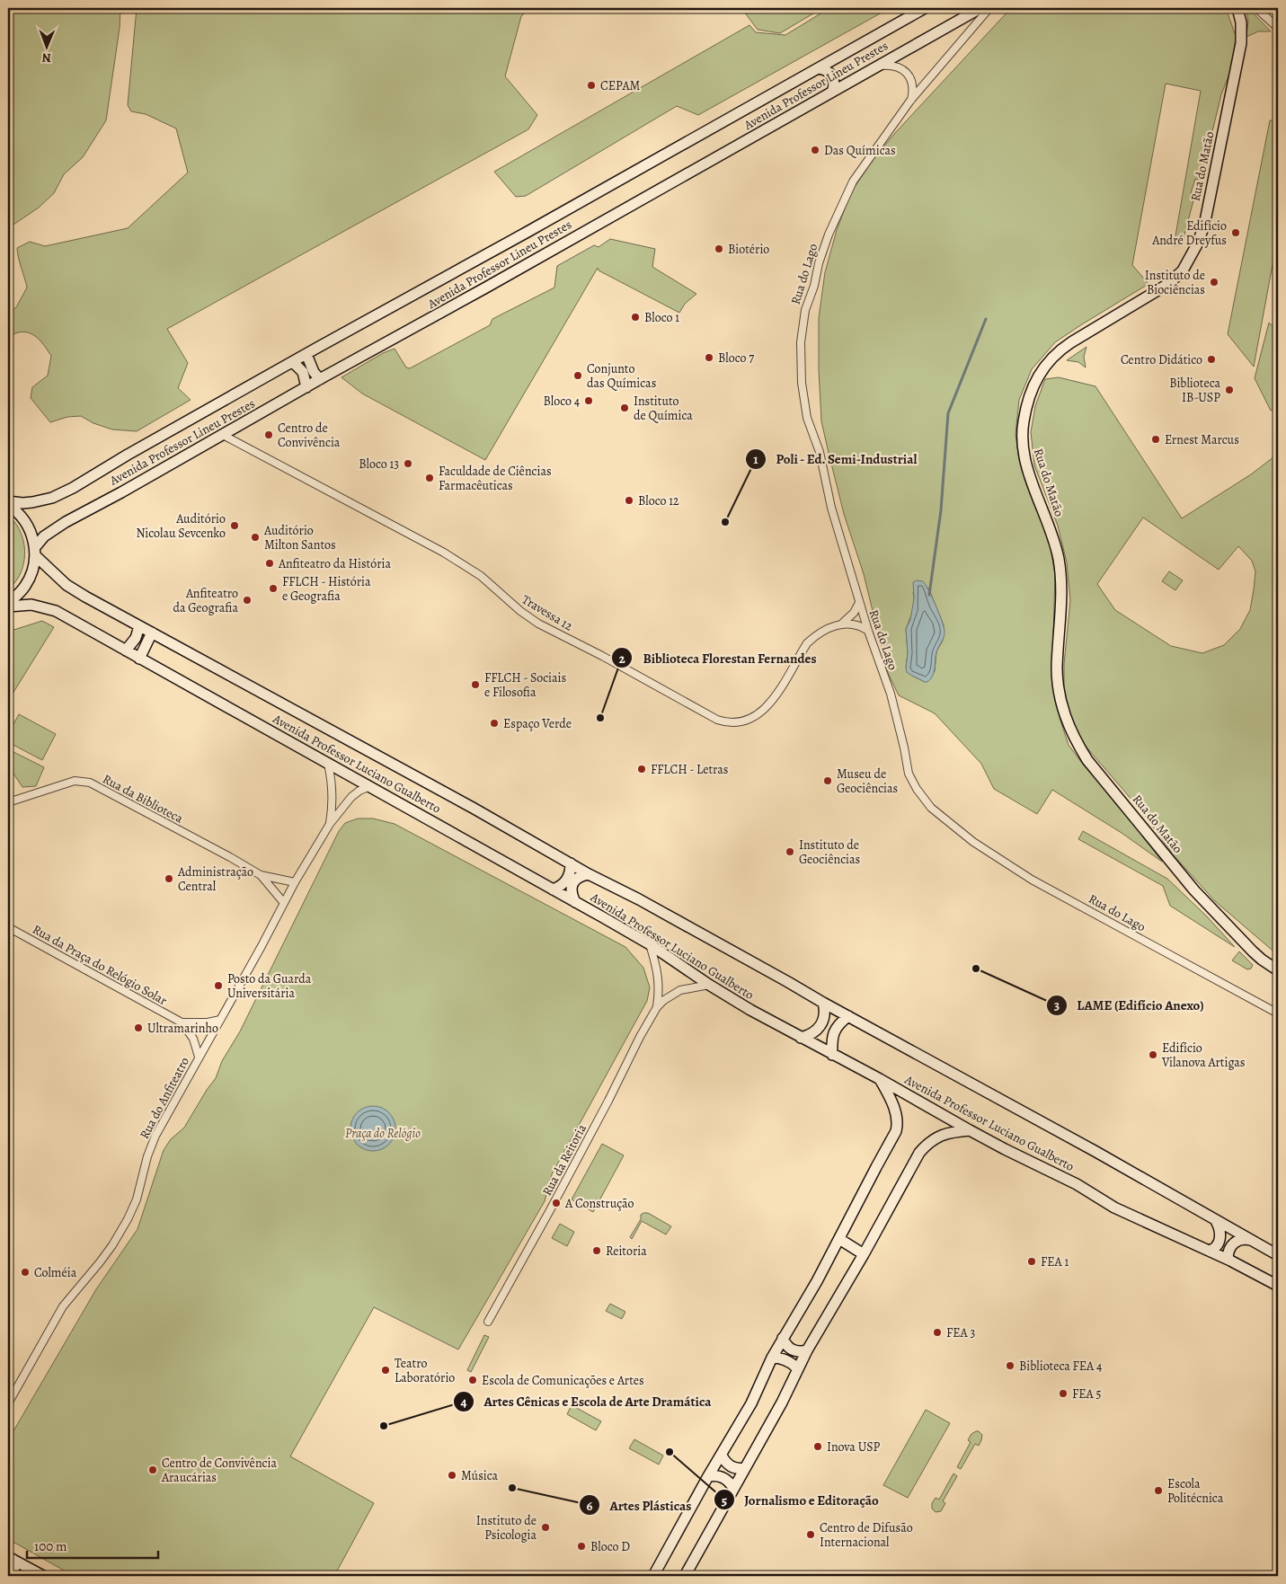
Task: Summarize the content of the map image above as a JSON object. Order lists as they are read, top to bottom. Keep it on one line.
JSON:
{"streets":{"street":["Avenida Professor Lineu Prestes","Rua do Matão","Rua do Lago","Travessa 12","Avenida Professor Luciano Gualberto","Rua da Biblioteca","Rua da Praça do Relógio Solar","Rua do Anfiteatro","Rua da Reitoria"]},"crossings":[["Avenida Professor Lineu Prestes","Travessa 12"],["Avenida Professor Lineu Prestes","Avenida Professor Luciano Gualberto"],["Rua do Lago","Travessa 12"],["Avenida Professor Luciano Gualberto","Rua do Anfiteatro"],["Avenida Professor Luciano Gualberto","Rua da Reitoria"],["Rua da Biblioteca","Rua do Anfiteatro"],["Rua da Praça do Relógio Solar","Rua do Anfiteatro"]],"parks":["Praça do Relógio"],"places":["CEPAM","Das Químicas","Edifício André Dreyfus","Biotério","Instituto de Biociências","Bloco 1","Bloco 7","Centro Didático","Conjunto das Químicas","Biblioteca IB-USP","Bloco 4","Instituto de Química","Centro de Convivência","Ernest Marcus","Bloco 13","Faculdade de Ciências Farmacêuticas","Bloco 12","Poli - Ed. Semi-Industrial","Auditório Nicolau Sevcenko","Auditório Milton Santos","Anfiteatro da História","FFLCH - História e Geografia","Anfiteatro da Geografia","FFLCH - Sociais e Filosofia","Biblioteca Florestan Fernandes","Espaço Verde","FFLCH - Letras","Museu de Geociências","Instituto de Geociências","Administração Central","LAME (Edifício Anexo)","Posto da Guarda Universitária","Ultramarinho","Edifício Vilanova Artigas","A Construção","Reitoria","FEA 1","Colméia","FEA 3","Biblioteca FEA 4","Teatro Laboratório","Escola de Comunicações e Artes","FEA 5","Artes Cênicas e Escola de Arte Dramática","Inova USP","Jornalismo e Editoração","Centro de Convivência Araucárias","Música","Artes Plásticas","Escola Politécnica","Instituto de Psicologia","Centro de Difusão Internacional","Bloco D"],"scale_bar":"100 m","north":"bottom"}
